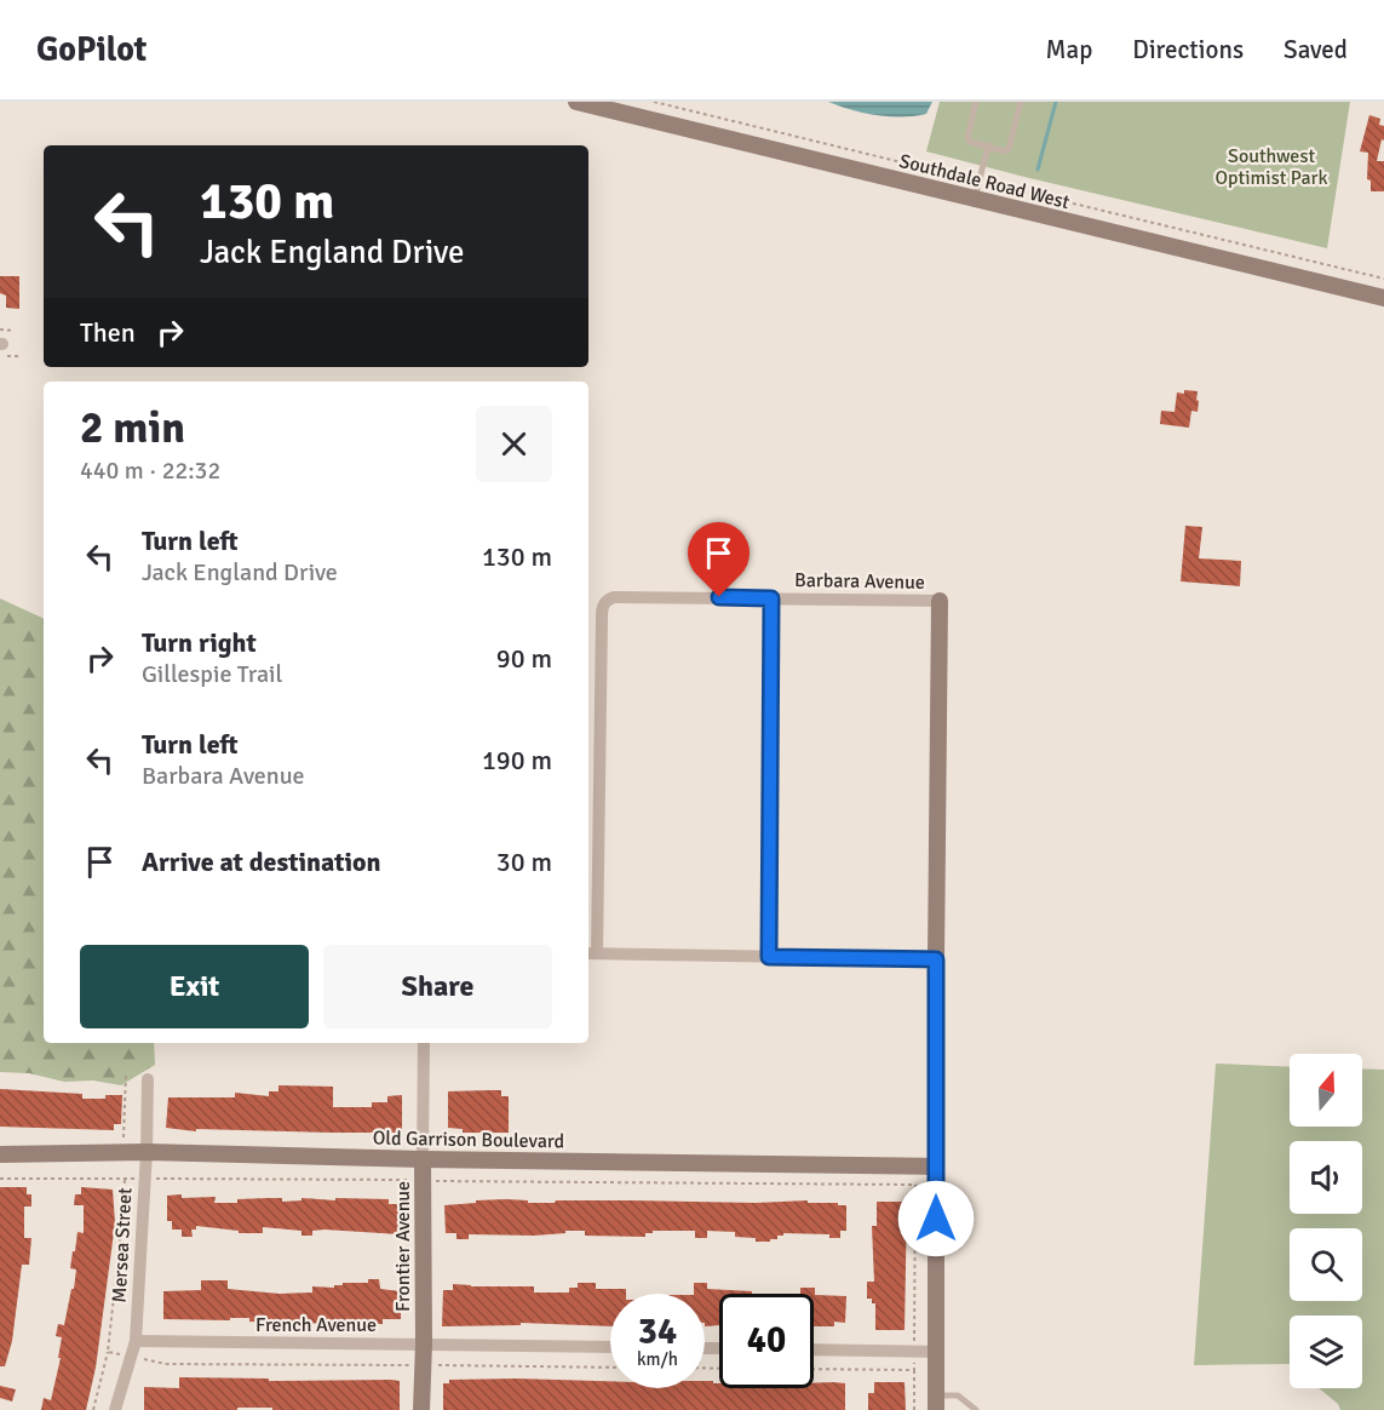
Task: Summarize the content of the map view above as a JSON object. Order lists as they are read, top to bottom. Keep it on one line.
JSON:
{"streets":{"street":["Southdale Road West","Barbara Avenue","Old Garrison Boulevard","Mersea Street","Frontier Avenue","French Avenue"]},"crossings":[["Old Garrison Boulevard","Mersea Street"],["Old Garrison Boulevard","Frontier Avenue"],["Mersea Street","French Avenue"],["Frontier Avenue","French Avenue"]],"parks":["Southwest Optimist Park"],"north":"top","page":{"header":"GoPilot","nav":["Map","Directions","Saved"],"turn":["130 m","Jack England Drive"],"then":"Then","heading":["2 min","440 m · 22:32"],"list":[{"name":"Turn left","note":"Jack England Drive","value":"130 m"},{"name":"Turn right","note":"Gillespie Trail","value":"90 m"},{"name":"Turn left","note":"Barbara Avenue","value":"190 m"},{"name":"Arrive at destination","value":"30 m"}],"buttons":["Exit","Share"],"speed":"34 km/h","limit":"40"}}
